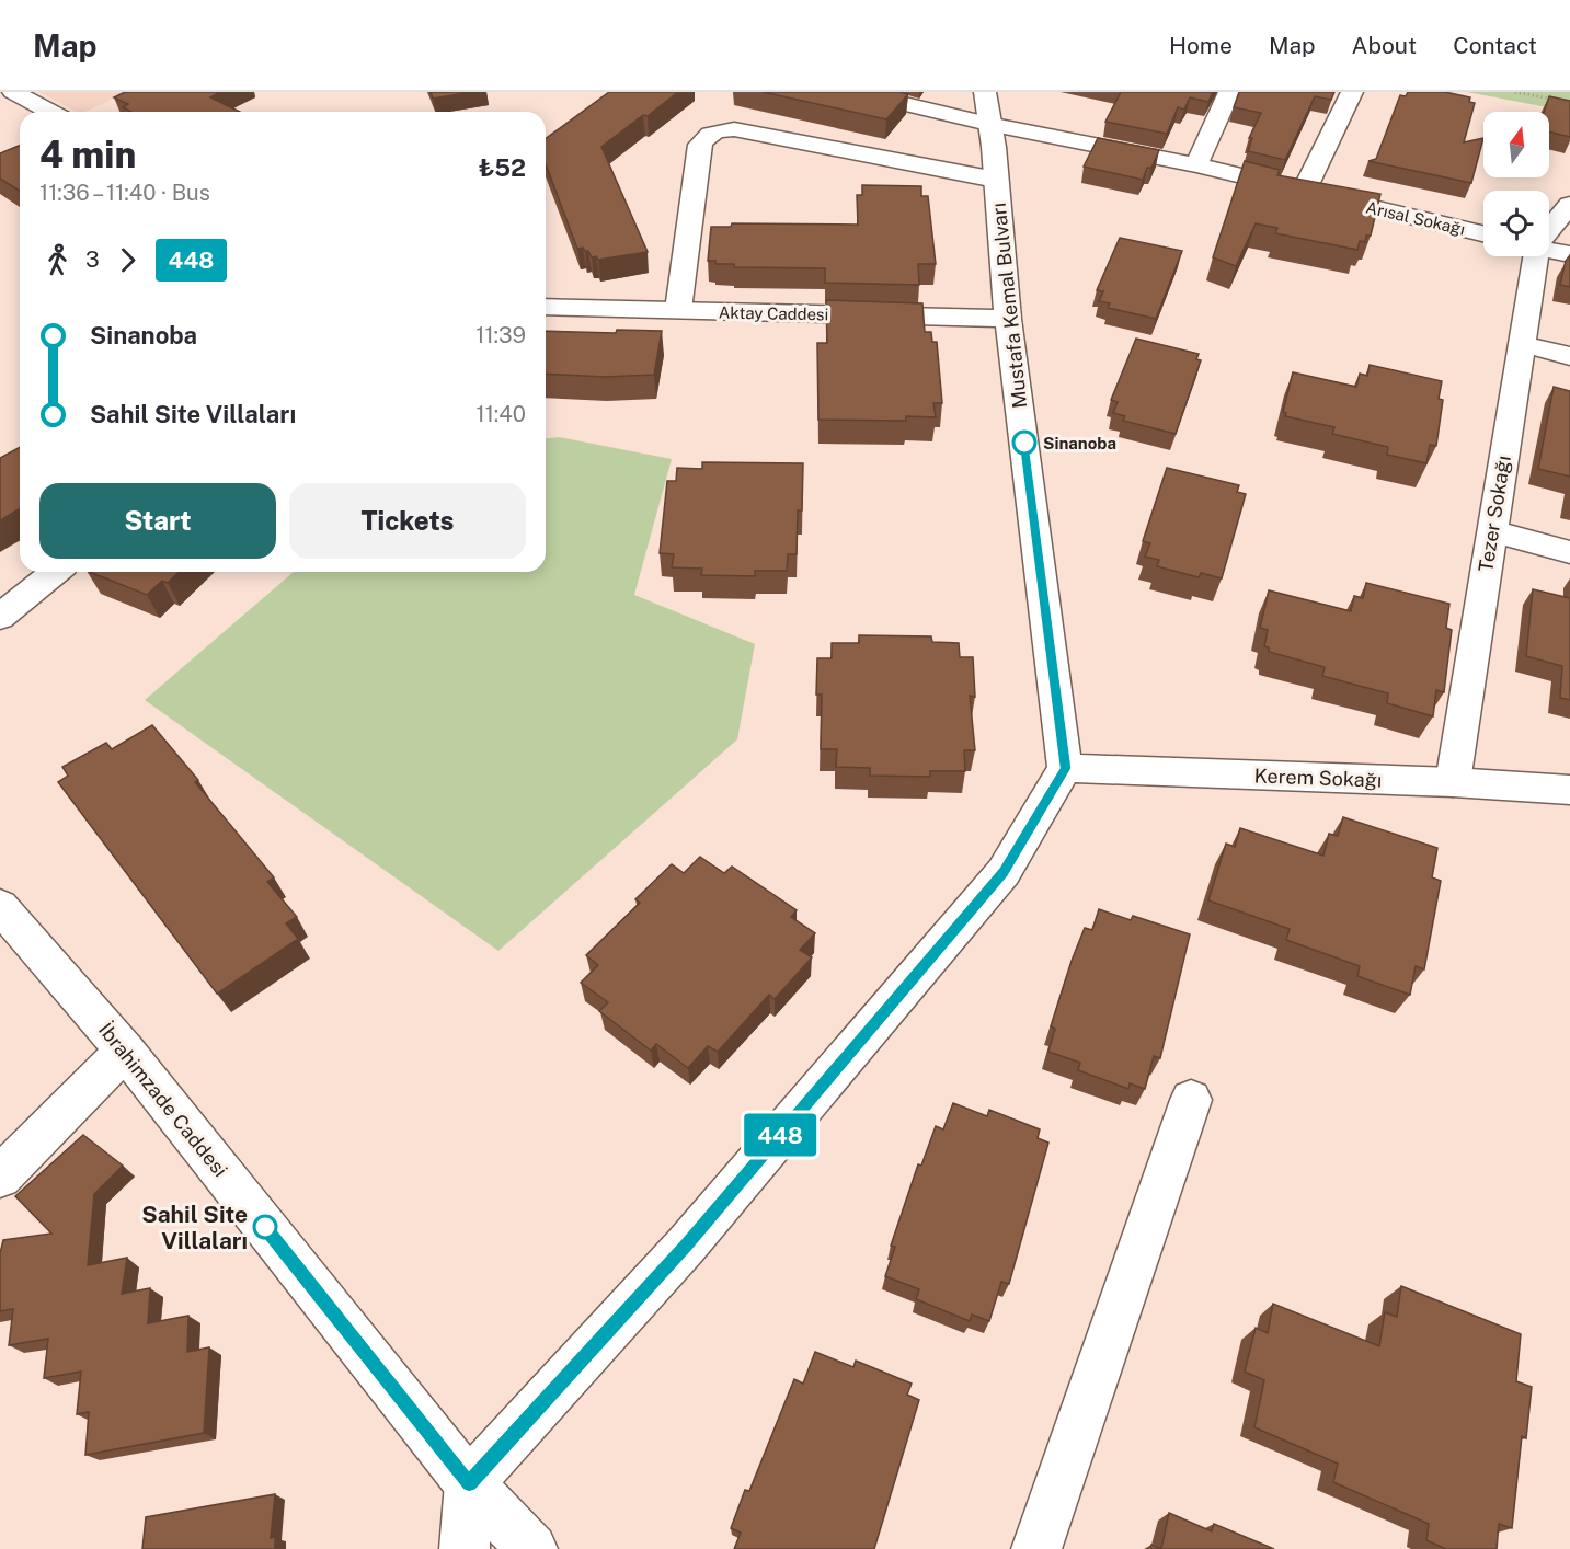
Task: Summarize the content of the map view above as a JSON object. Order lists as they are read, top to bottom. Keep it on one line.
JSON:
{"streets":{"street":["Arısal Sokağı","Mustafa Kemal Bulvarı","Aktay Caddesi","Tezer Sokağı","Kerem Sokağı","İbrahimzade Caddesi"]},"crossings":[["Arısal Sokağı","Mustafa Kemal Bulvarı"],["Mustafa Kemal Bulvarı","Aktay Caddesi"],["Mustafa Kemal Bulvarı","Kerem Sokağı"],["Tezer Sokağı","Kerem Sokağı"]],"places":["Sinanoba","Sahil Site Villaları"],"lines":["bus line 448"],"north":"top","page":{"header":"Map","nav":["Home","Map","About","Contact"],"on_map":"448","heading":["4 min","11:36 – 11:40 · Bus","₺52"],"legs":["3","448"],"list":[{"name":"Sinanoba","value":"11:39"},{"name":"Sahil Site Villaları","value":"11:40"}],"buttons":["Start","Tickets"]}}
